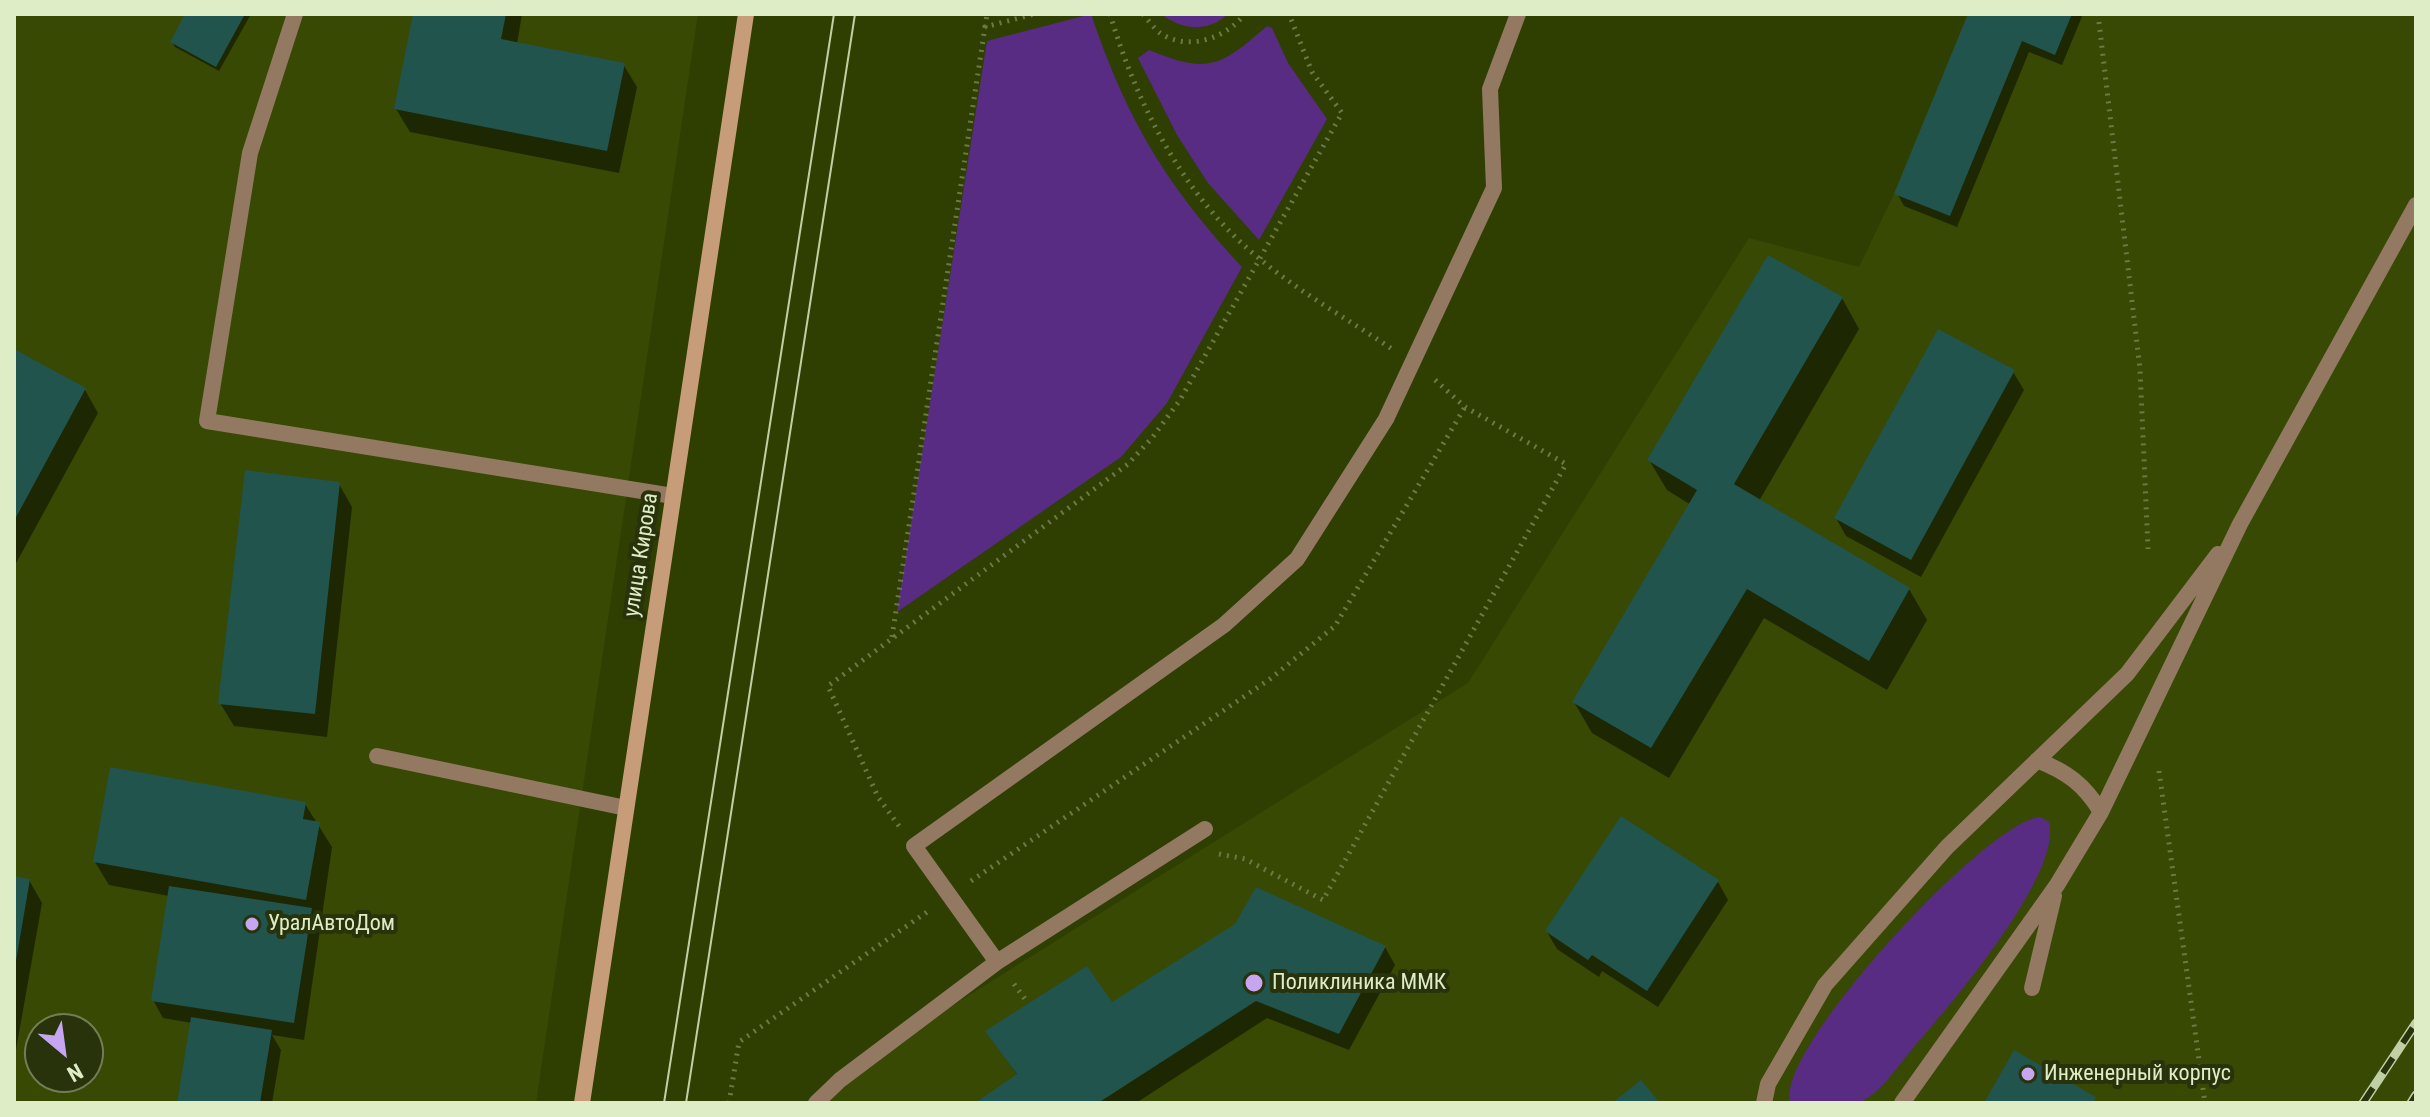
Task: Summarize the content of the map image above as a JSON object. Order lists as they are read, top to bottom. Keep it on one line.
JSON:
{"streets":{"main road":["улица Кирова"]},"places":["УралАвтоДом","Поликлиника ММК","Инженерный корпус"],"north":"bottom right"}
